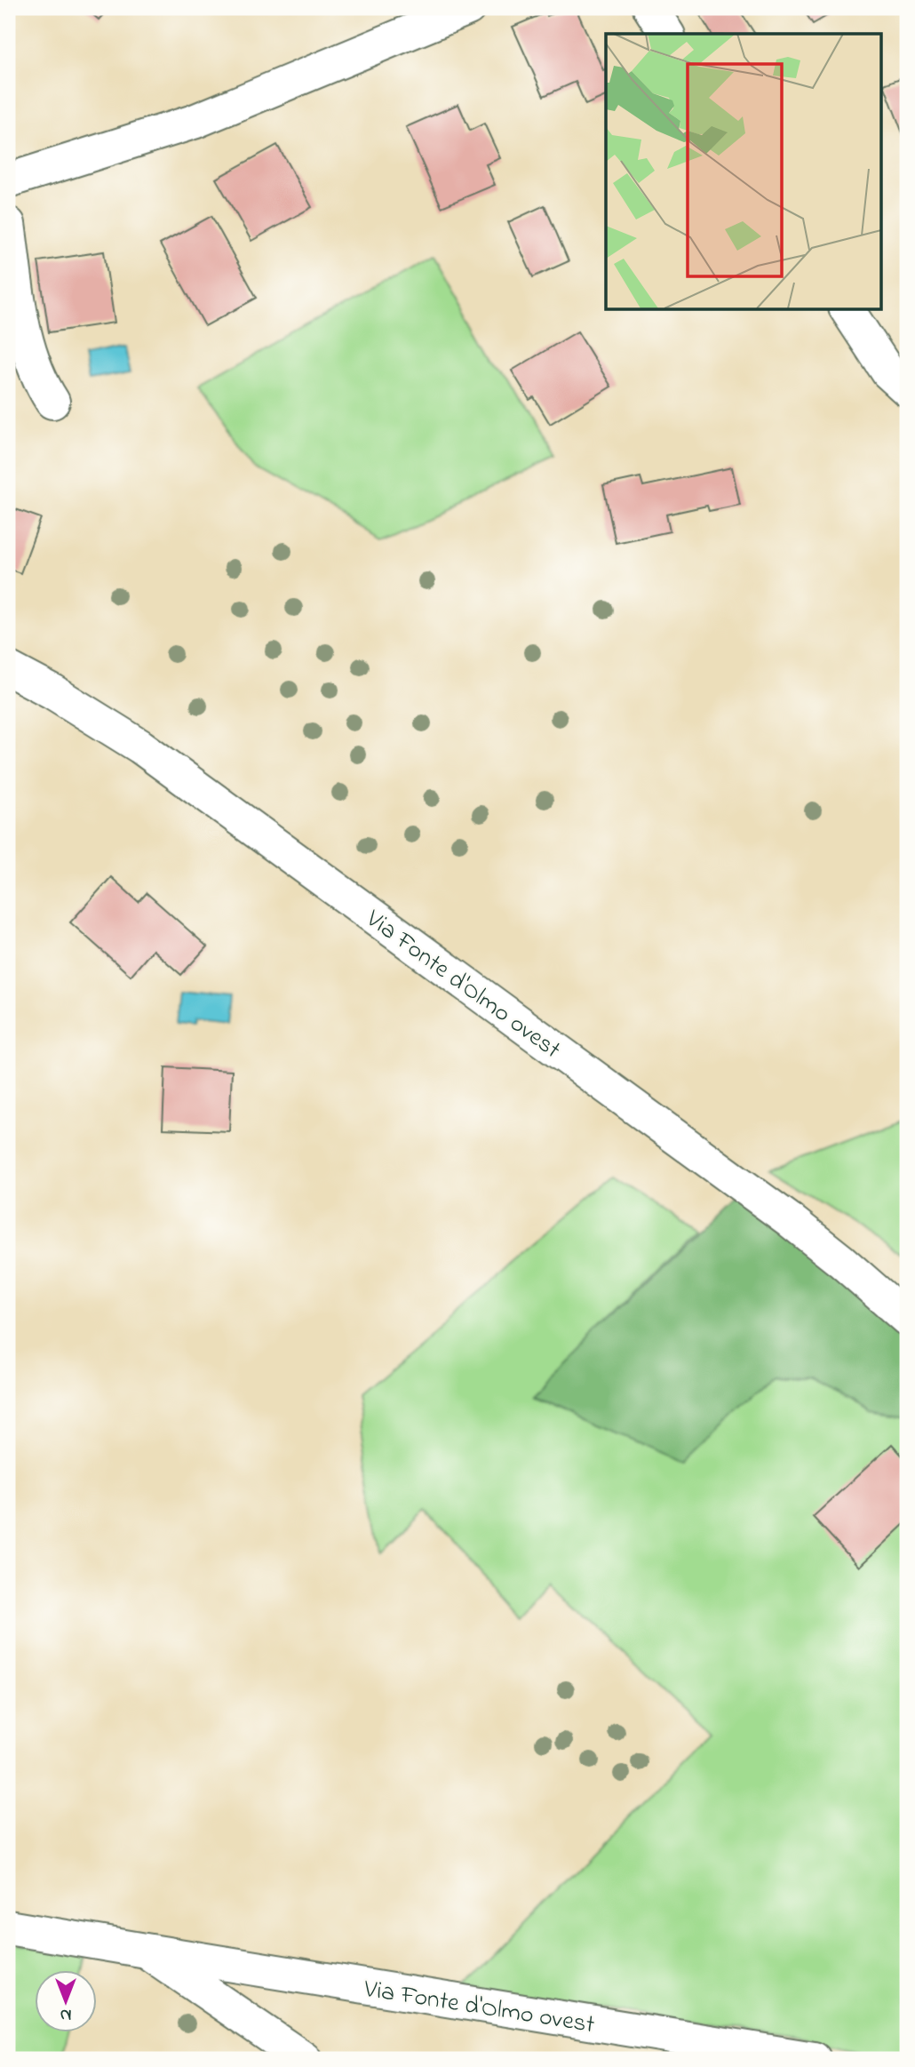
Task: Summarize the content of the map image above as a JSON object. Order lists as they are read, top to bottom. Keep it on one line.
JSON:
{"streets":{"street":["Via Fonte d'Olmo ovest"]},"north":"bottom"}
